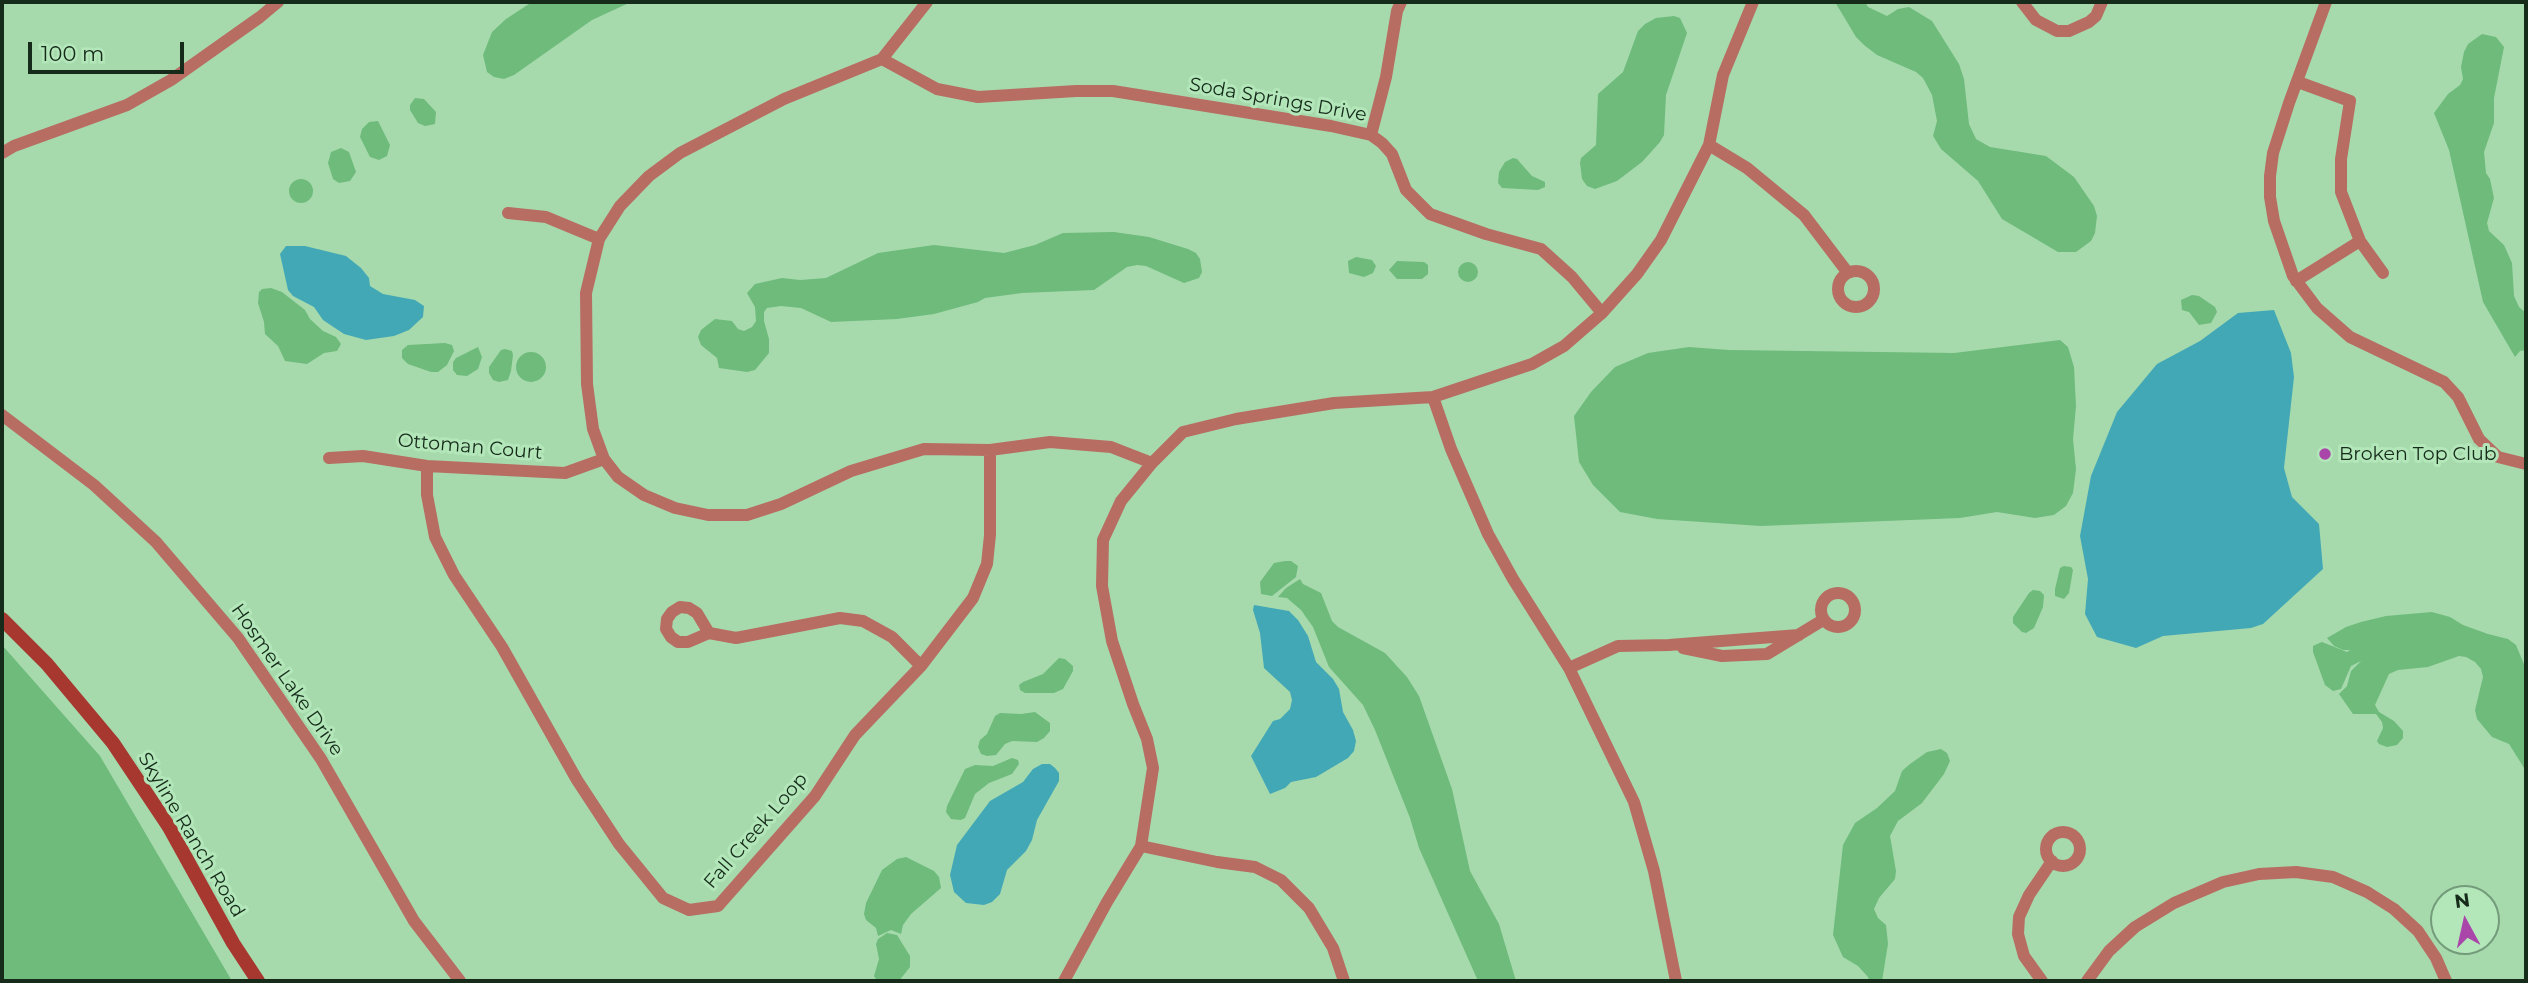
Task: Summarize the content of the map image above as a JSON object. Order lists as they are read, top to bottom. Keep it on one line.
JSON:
{"streets":{"street":["Soda Springs Drive","Ottoman Court","Hosmer Lake Drive","Fall Creek Loop","Skyline Ranch Road"]},"crossings":[["Ottoman Court","Fall Creek Loop"]],"places":["Broken Top Club"],"scale_bar":"100 m","north":"top"}
